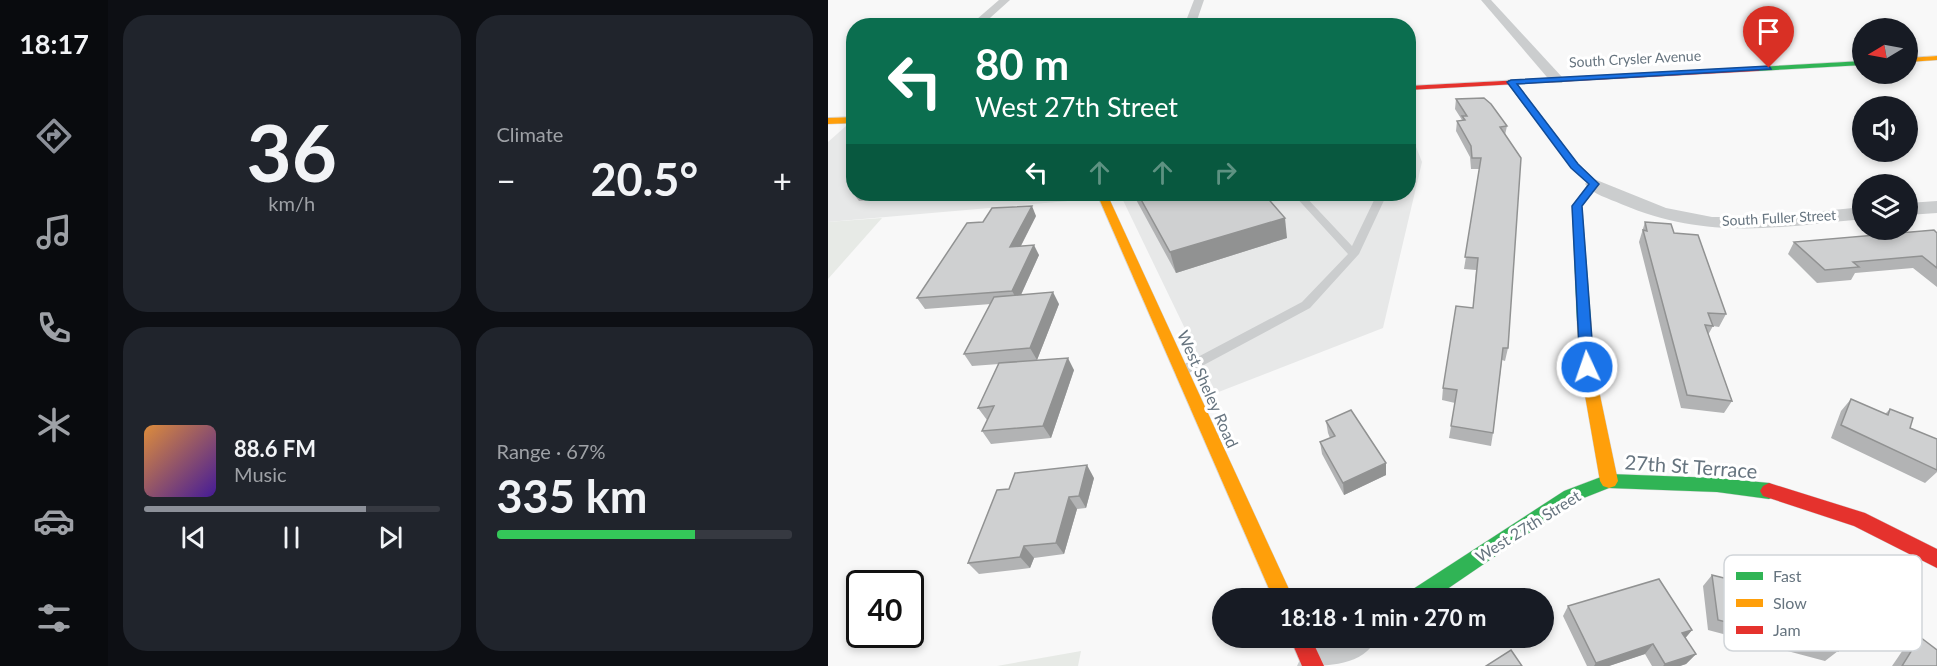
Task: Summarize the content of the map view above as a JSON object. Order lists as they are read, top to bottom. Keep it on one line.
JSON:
{"streets":{"street":["South Crysler Avenue","South Fuller Street","West Sheley Road","27th St Terrace","West 27th Street"]},"crossings":[["27th St Terrace","West 27th Street"]],"legend":["Fast","Slow","Jam"],"north":"left","page":{"tabs":"18:17","tile":[["36","km/h"],"Climate",["Range · 67%","335 km"]],"turn":["80 m","West 27th Street"],"heat":["−","20.5°","+"],"song":["88.6 FM","Music"],"limit":"40","trip":"18:18 · 1 min · 270 m"}}
